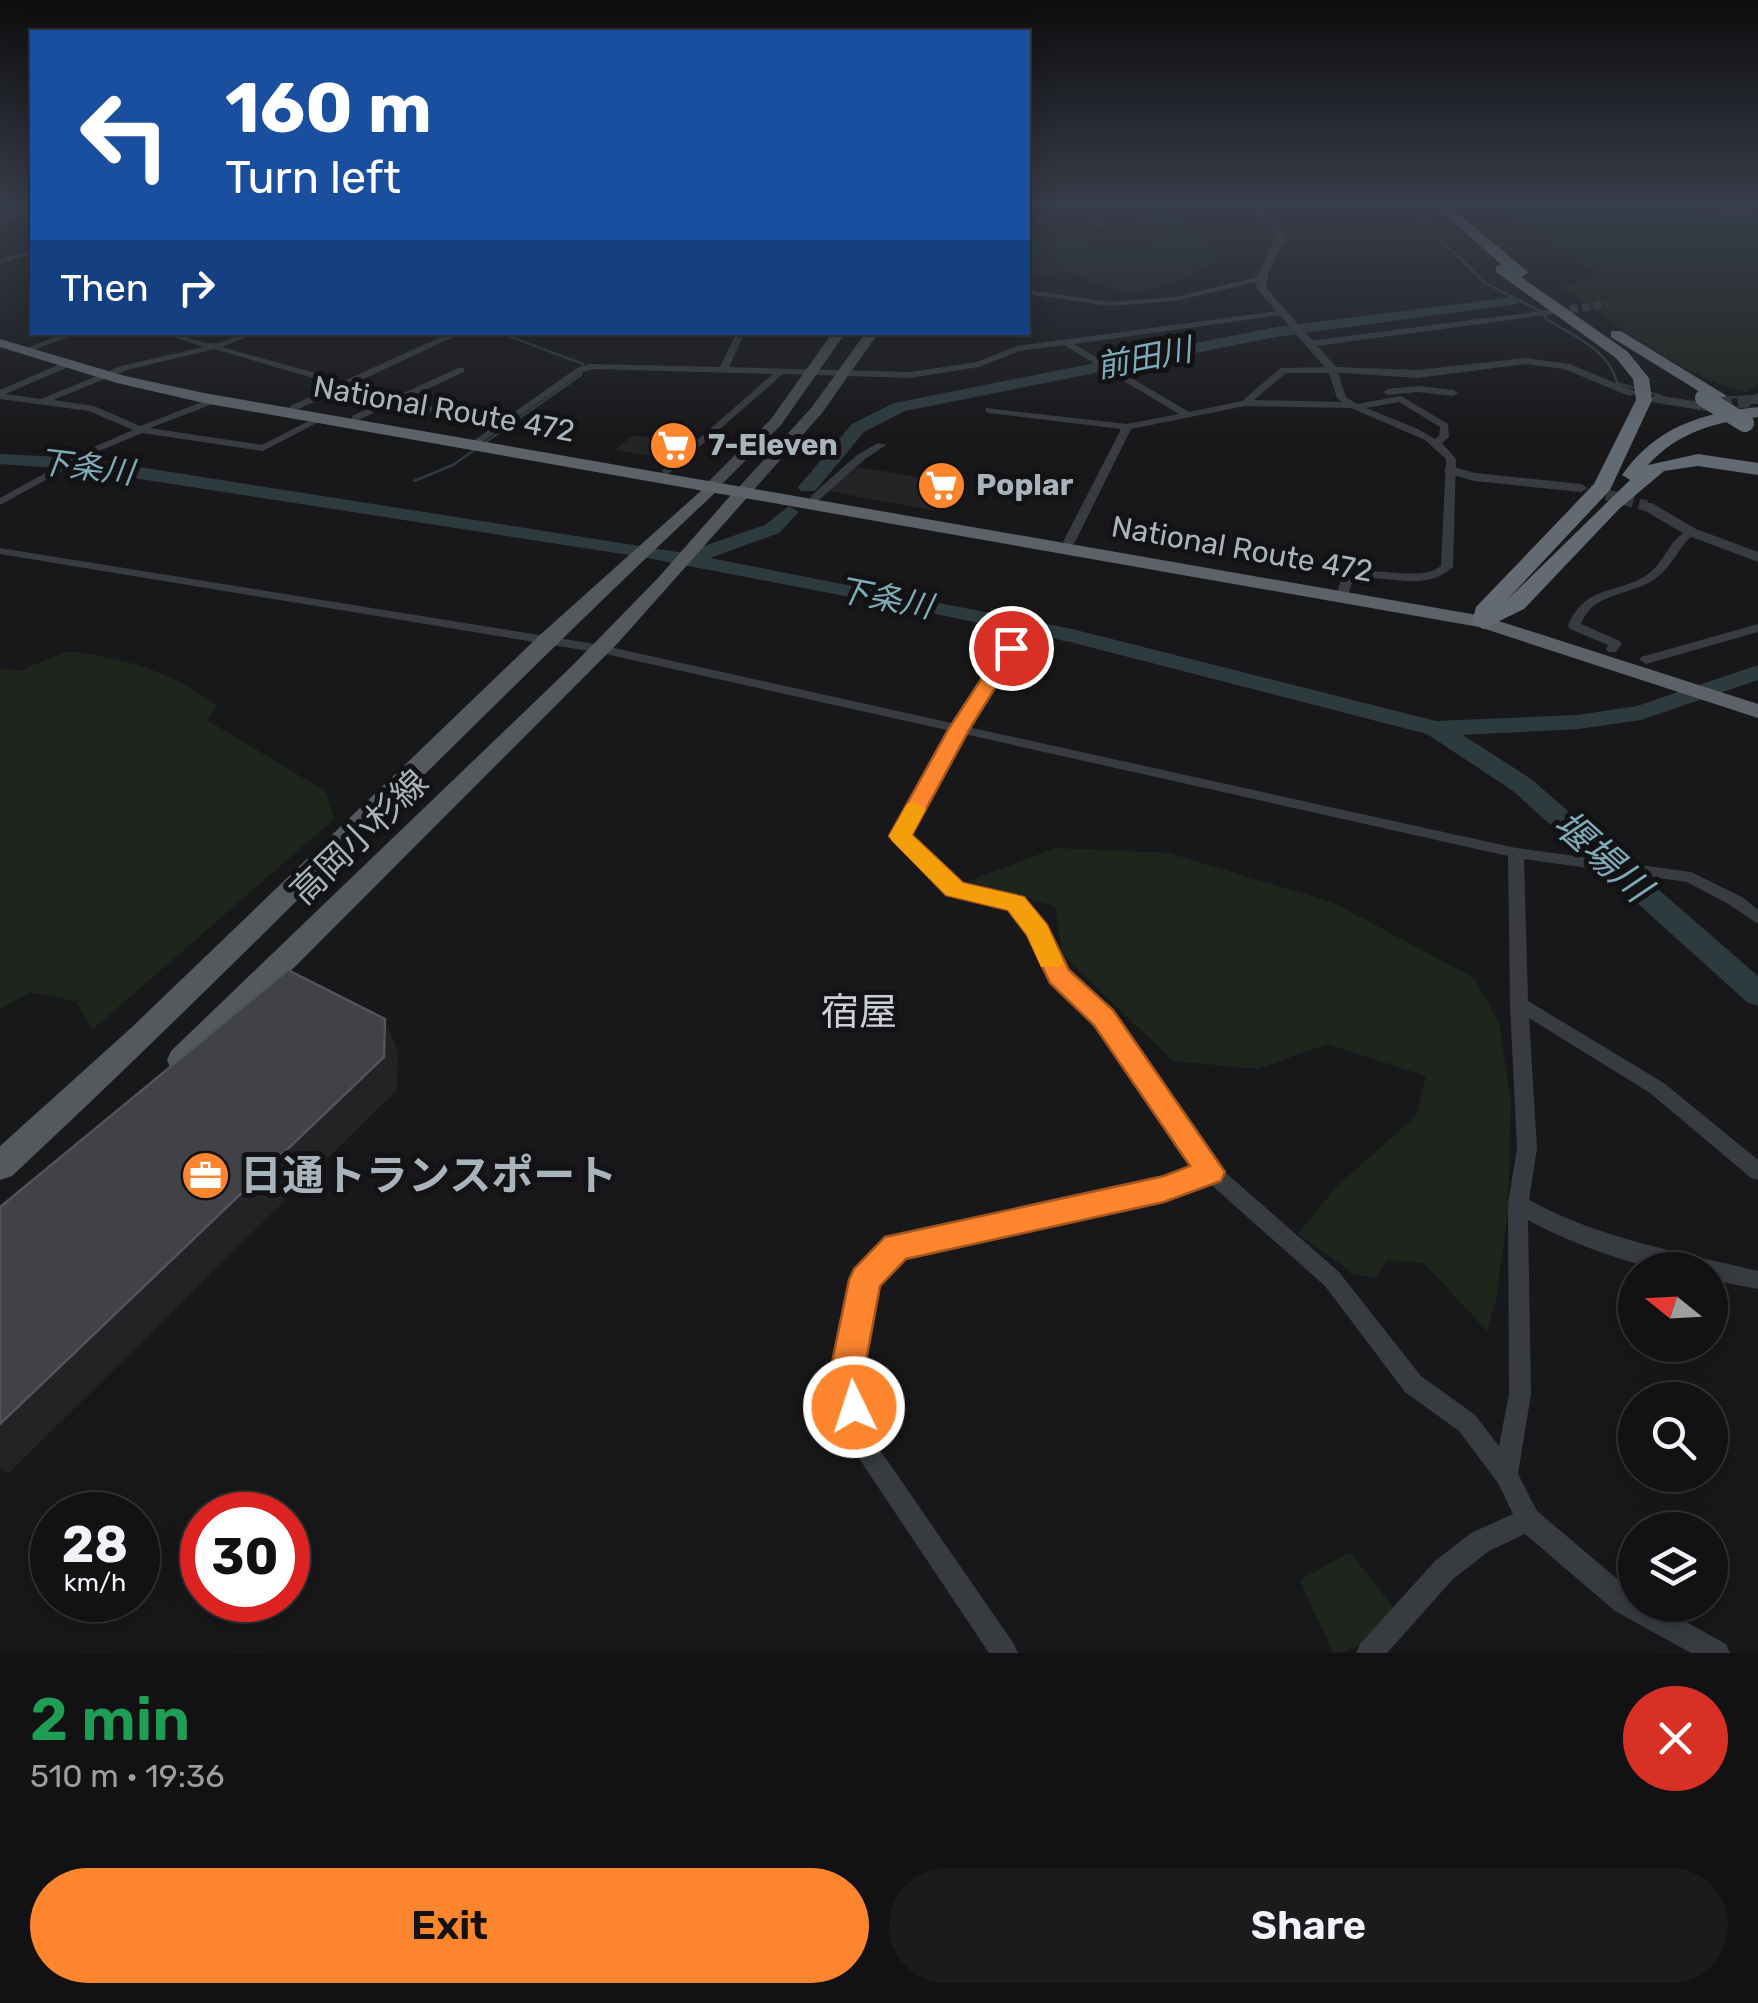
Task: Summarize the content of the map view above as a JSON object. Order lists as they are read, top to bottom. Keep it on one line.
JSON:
{"streets":{"highway":["National Route 472"],"main road":["高岡小杉線"]},"crossings":[["National Route 472","高岡小杉線"]],"districts":["宿屋"],"water":["前田川","下条川","堰場川"],"places":{"supermarket":["7-Eleven","Poplar"],"office":["日通トランスポート"]},"north":"left","page":{"turn":["160 m","Turn left"],"then":"Then","speed":"28 km/h","limit":"30","heading":["2 min","510 m · 19:36"],"buttons":["Exit","Share"]}}
